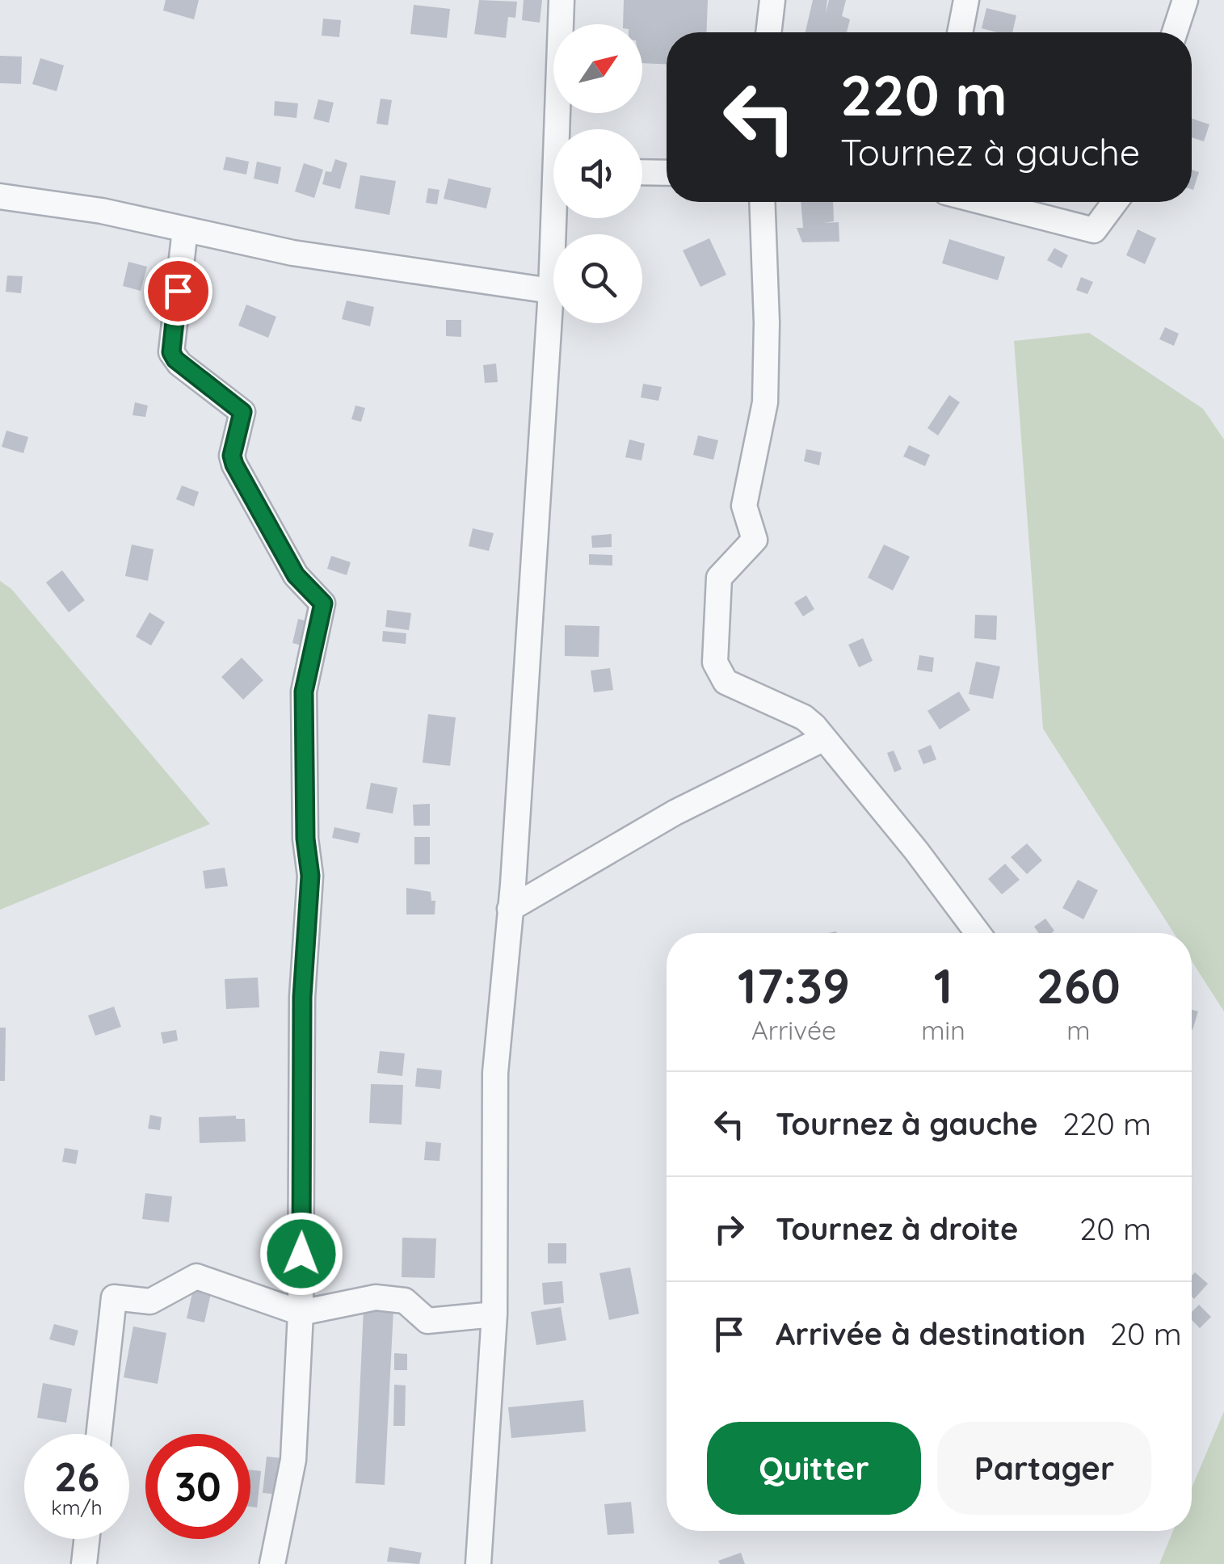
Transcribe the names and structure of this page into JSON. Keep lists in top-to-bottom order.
{
  "north": "top right",
  "page": {
    "turn": ["220 m", "Tournez à gauche"],
    "eta": [
      "17:39",
      "Arrivée",
      "1",
      "min",
      "260",
      "m"
    ],
    "list": [
      {
        "name": "Tournez à gauche",
        "value": "220 m"
      },
      {
        "name": "Tournez à droite",
        "value": "20 m"
      },
      {
        "name": "Arrivée à destination",
        "value": "20 m"
      }
    ],
    "buttons": ["Quitter", "Partager"],
    "speed": "26 km/h",
    "limit": "30"
  }
}
